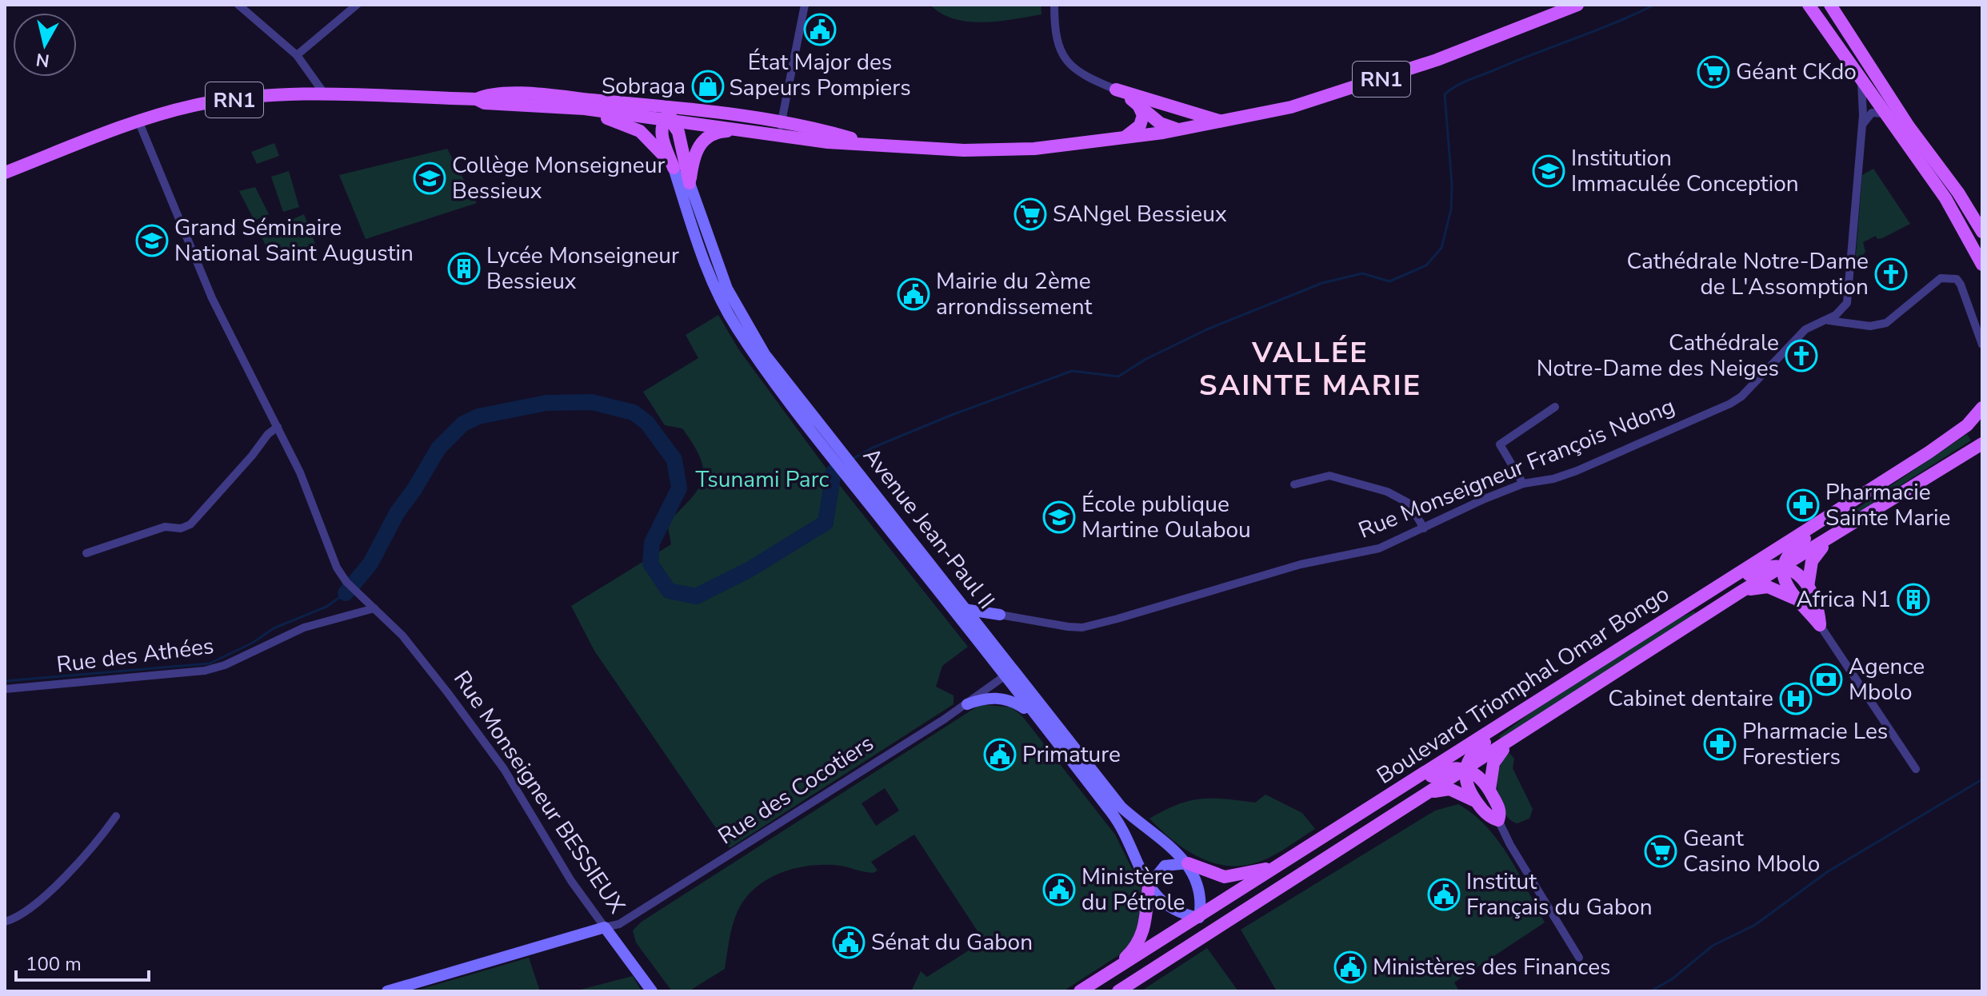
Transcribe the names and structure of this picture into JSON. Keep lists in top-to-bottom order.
{
  "streets": {
    "main road": [
      "RN1",
      "Avenue Jean-Paul II",
      "Boulevard Triomphal Omar Bongo",
      "Rue Monseigneur BESSIEUX"
    ],
    "street": ["Rue Monseigneur François Ndong", "Rue des Athées", "Rue des Cocotiers"]
  },
  "crossings": [
    ["RN1", "Rue Monseigneur BESSIEUX"],
    ["Avenue Jean-Paul II", "Boulevard Triomphal Omar Bongo"],
    ["Avenue Jean-Paul II", "Rue des Cocotiers"],
    ["Rue des Athées", "Rue Monseigneur BESSIEUX"],
    ["Rue des Cocotiers", "Rue Monseigneur BESSIEUX"]
  ],
  "districts": ["VALLÉE SAINTE MARIE"],
  "parks": ["Tsunami Parc"],
  "places": {
    "public building": [
      "État Major des Sapeurs Pompiers",
      "Mairie du 2ème arrondissement",
      "Primature",
      "Ministère du Pétrole",
      "Institut Français du Gabon",
      "Sénat du Gabon",
      "Ministères des Finances"
    ],
    "supermarket": ["Géant CKdo", "SANgel Bessieux", "Geant Casino Mbolo"],
    "shop": ["Sobraga"],
    "school or university": [
      "Institution Immaculée Conception",
      "Collège Monseigneur Bessieux",
      "Grand Séminaire National Saint Augustin",
      "École publique Martine Oulabou"
    ],
    "building": ["Lycée Monseigneur Bessieux", "Africa N1"],
    "church": ["Cathédrale Notre-Dame de L'Assomption", "Cathédrale Notre-Dame des Neiges"],
    "pharmacy": ["Pharmacie Sainte Marie", "Pharmacie Les Forestiers"],
    "bank": ["Agence Mbolo"],
    "hospital": ["Cabinet dentaire"]
  },
  "scale_bar": "100 m",
  "north": "bottom"
}
